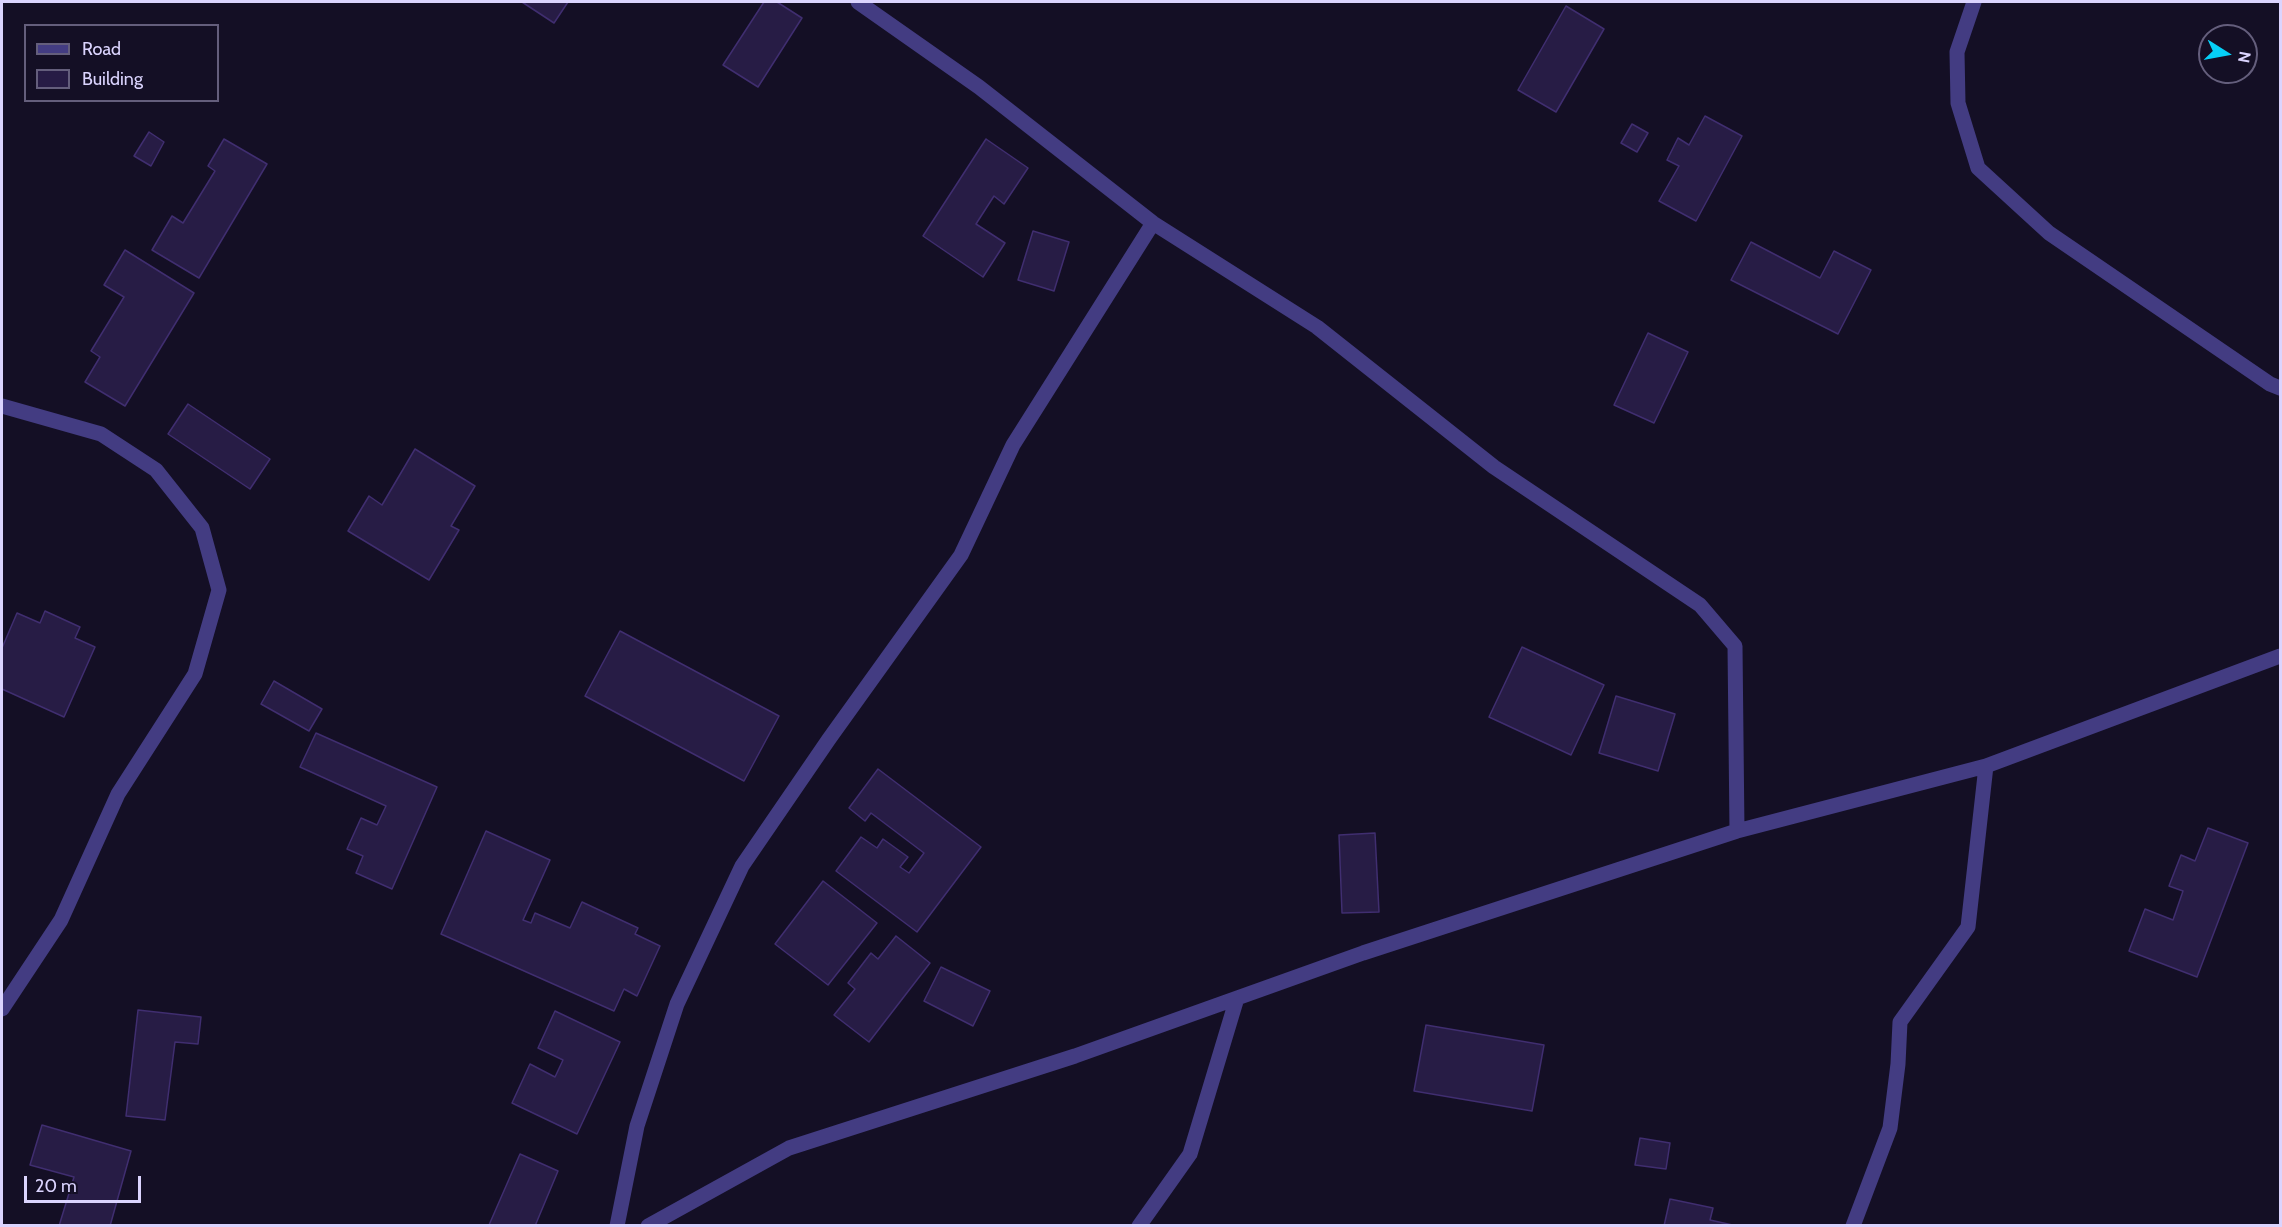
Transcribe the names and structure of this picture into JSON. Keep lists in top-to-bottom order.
{
  "legend": ["Road", "Building"],
  "scale_bar": "20 m",
  "north": "right"
}
